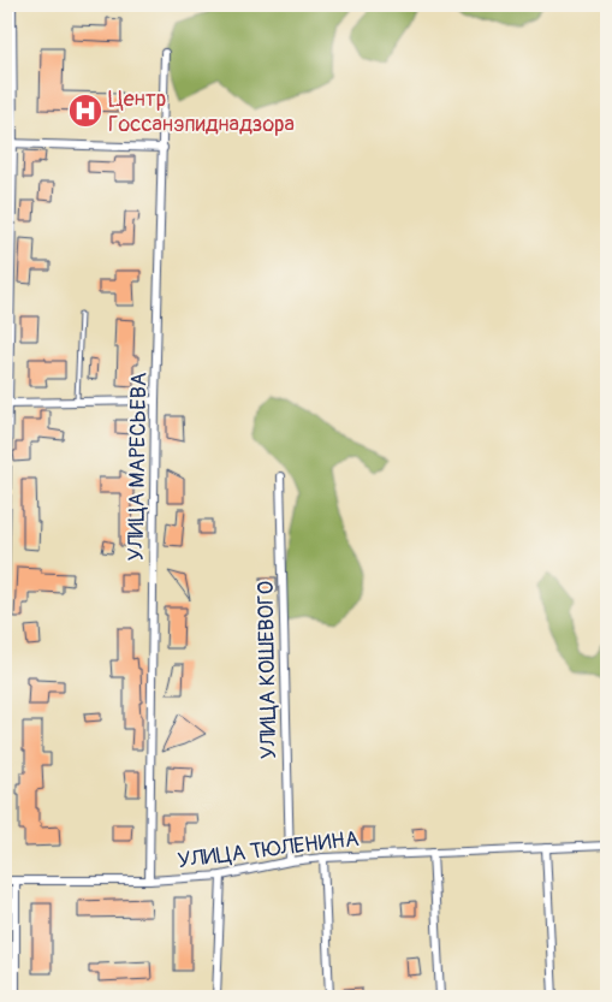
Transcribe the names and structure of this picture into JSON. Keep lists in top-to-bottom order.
{
  "streets": {
    "street": ["УЛИЦА МАРЕСЬЕВА", "УЛИЦА КОШЕВОГО", "УЛИЦА ТЮЛЕНИНА"]
  },
  "crossings": [
    ["УЛИЦА МАРЕСЬЕВА", "УЛИЦА ТЮЛЕНИНА"],
    ["УЛИЦА КОШЕВОГО", "УЛИЦА ТЮЛЕНИНА"]
  ],
  "places": {
    "hospital": ["Центр Госсанэпиднадзора"]
  }
}
